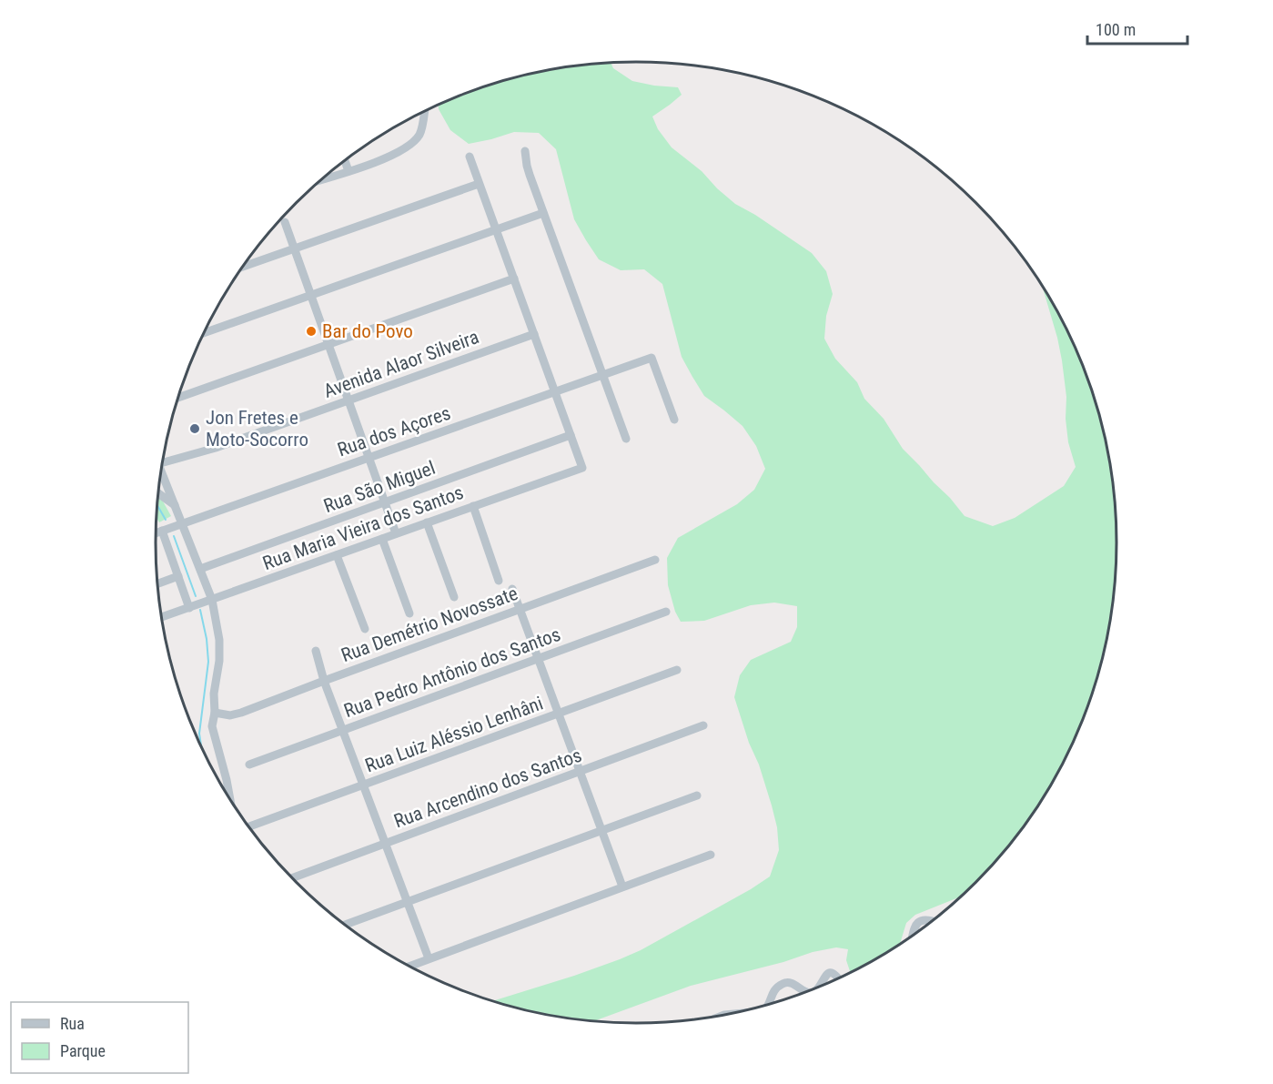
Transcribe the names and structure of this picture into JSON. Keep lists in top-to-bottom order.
{
  "streets": {
    "street": [
      "Avenida Alaor Silveira",
      "Rua dos Açores",
      "Rua São Miguel",
      "Rua Maria Vieira dos Santos",
      "Rua Demétrio Novossate",
      "Rua Pedro Antônio dos Santos",
      "Rua Luiz Aléssio Lenhâni",
      "Rua Arcendino dos Santos"
    ]
  },
  "crossings": [
    ["Rua São Miguel", "Rua Maria Vieira dos Santos"]
  ],
  "places": ["Bar do Povo", "Jon Fretes e Moto-Socorro"],
  "legend": ["Rua", "Parque"],
  "scale_bar": "100 m"
}
